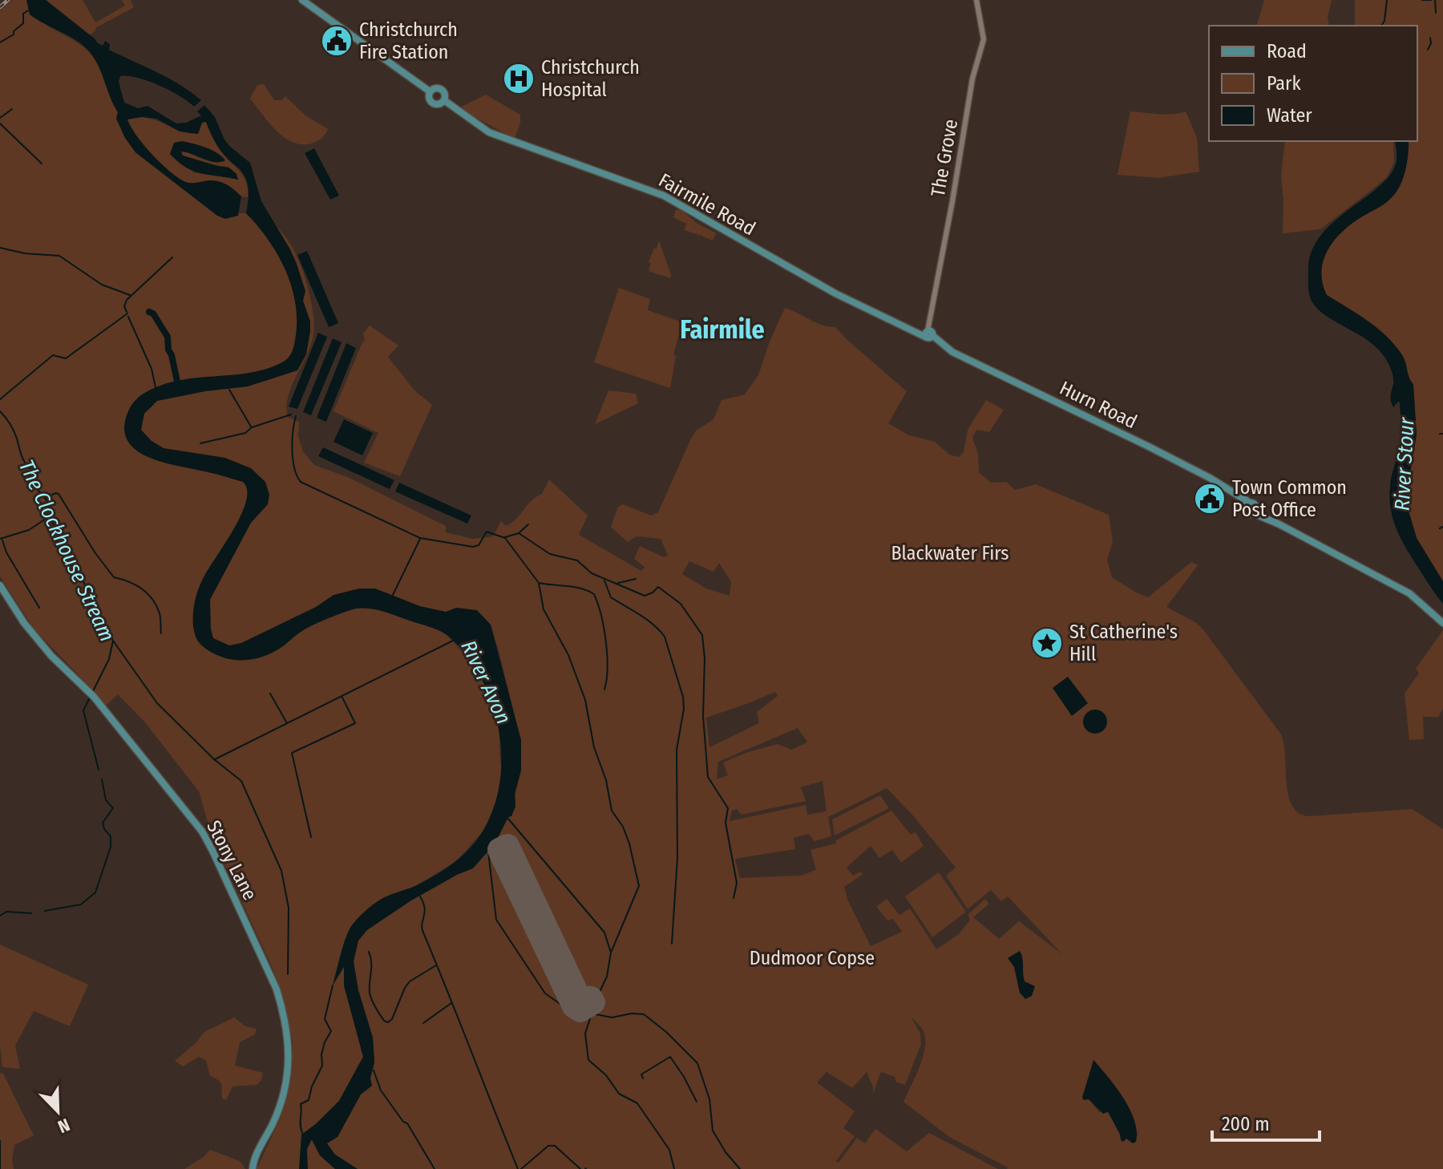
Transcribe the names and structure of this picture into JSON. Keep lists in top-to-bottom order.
{
  "streets": {
    "main road": ["Fairmile Road", "Hurn Road", "Stony Lane"],
    "street": ["The Grove"]
  },
  "crossings": [
    ["The Grove", "Fairmile Road"],
    ["The Grove", "Hurn Road"],
    ["Fairmile Road", "Hurn Road"]
  ],
  "districts": ["Fairmile"],
  "water": ["River Stour", "The Clockhouse Stream", "River Avon"],
  "parks": ["Blackwater Firs", "Dudmoor Copse"],
  "places": {
    "public building": ["Christchurch Fire Station", "Town Common Post Office"],
    "hospital": ["Christchurch Hospital"],
    "place": ["St Catherine's Hill"]
  },
  "legend": ["Road", "Park", "Water"],
  "scale_bar": "200 m",
  "north": "bottom right"
}
